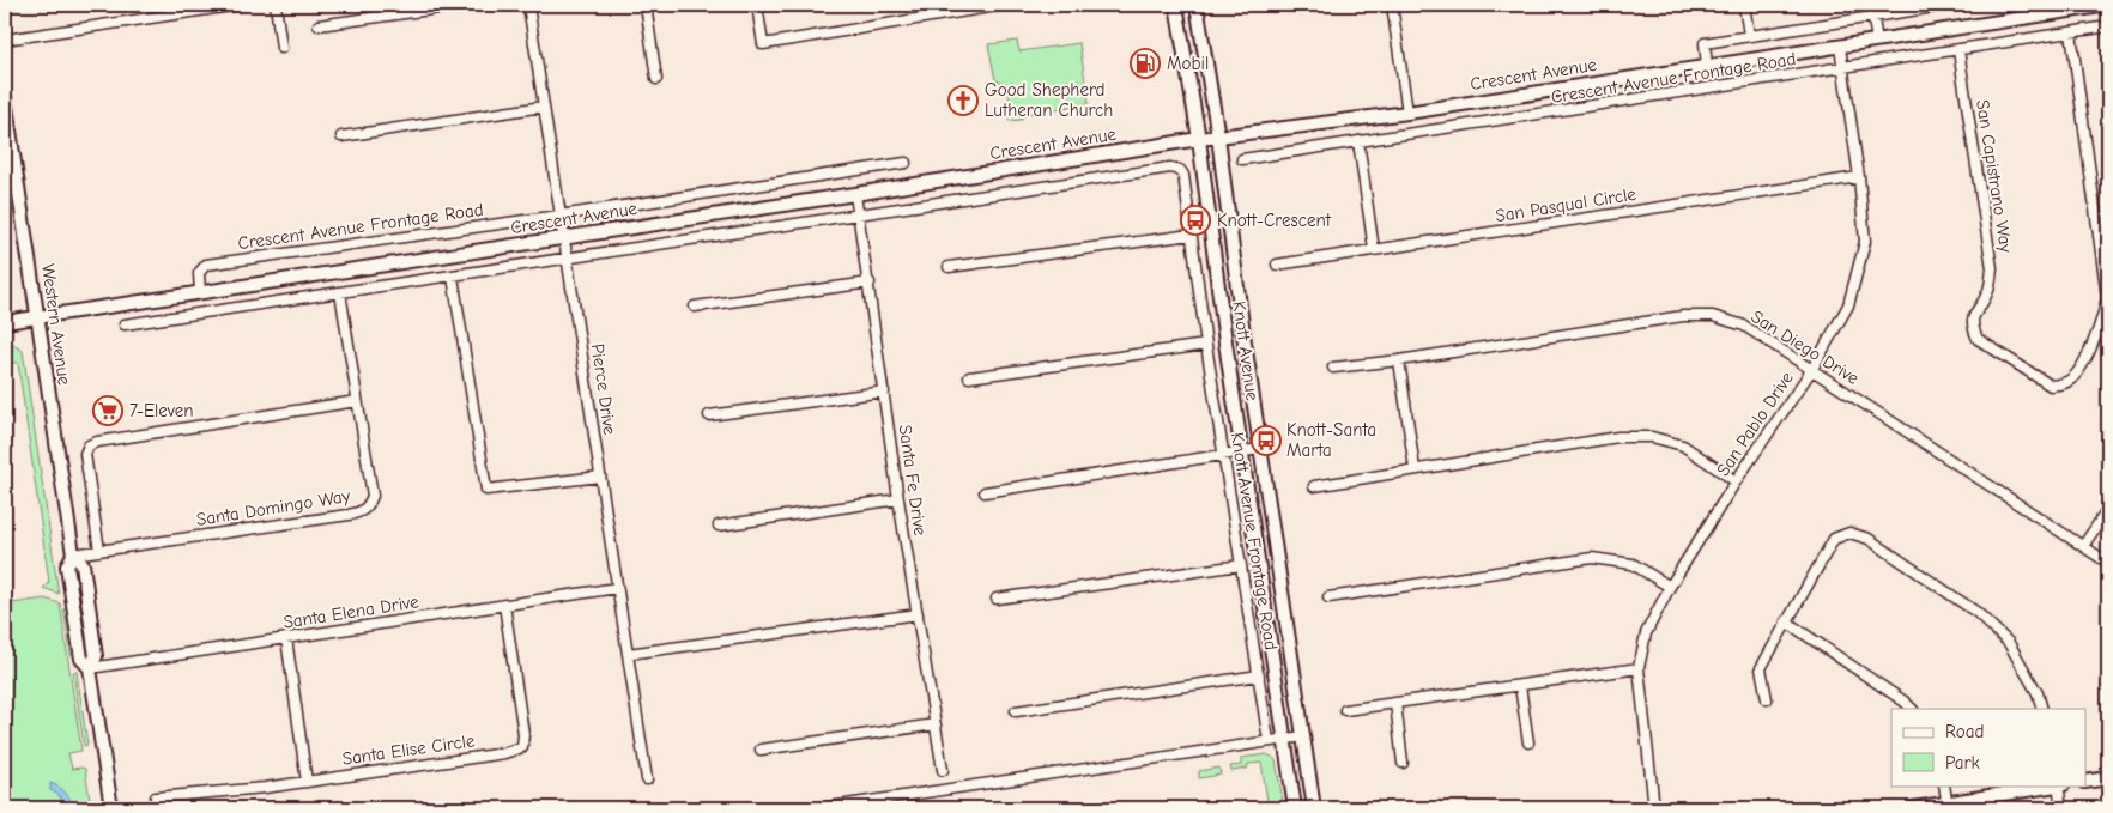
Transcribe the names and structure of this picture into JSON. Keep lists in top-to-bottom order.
{
  "streets": {
    "main road": ["Crescent Avenue", "Western Avenue", "Knott Avenue"],
    "street": [
      "Crescent Avenue Frontage Road",
      "San Capistrano Way",
      "San Pasqual Circle",
      "San Diego Drive",
      "Pierce Drive",
      "San Pablo Drive",
      "Santa Fe Drive",
      "Santa Domingo Way",
      "Knott Avenue Frontage Road",
      "Santa Elena Drive",
      "Santa Elise Circle"
    ]
  },
  "crossings": [
    ["Crescent Avenue", "Crescent Avenue Frontage Road"],
    ["Crescent Avenue", "Western Avenue"],
    ["Crescent Avenue", "Knott Avenue"],
    ["Crescent Avenue", "Pierce Drive"],
    ["Crescent Avenue", "San Pablo Drive"],
    ["Crescent Avenue", "Santa Fe Drive"],
    ["Crescent Avenue Frontage Road", "San Capistrano Way"],
    ["Crescent Avenue Frontage Road", "Pierce Drive"],
    ["Crescent Avenue Frontage Road", "San Pablo Drive"],
    ["San Pasqual Circle", "San Pablo Drive"],
    ["Western Avenue", "Santa Domingo Way"],
    ["Western Avenue", "Santa Elena Drive"],
    ["San Diego Drive", "San Pablo Drive"],
    ["Pierce Drive", "Santa Elena Drive"],
    ["Santa Fe Drive", "Knott Avenue Frontage Road"],
    ["Santa Elena Drive", "Santa Elise Circle"]
  ],
  "places": {
    "fuel station": ["Mobil"],
    "church": ["Good Shepherd Lutheran Church"],
    "bus stop": ["Knott-Crescent", "Knott-Santa Marta"],
    "supermarket": ["7-Eleven"]
  },
  "legend": ["Road", "Park"]
}
